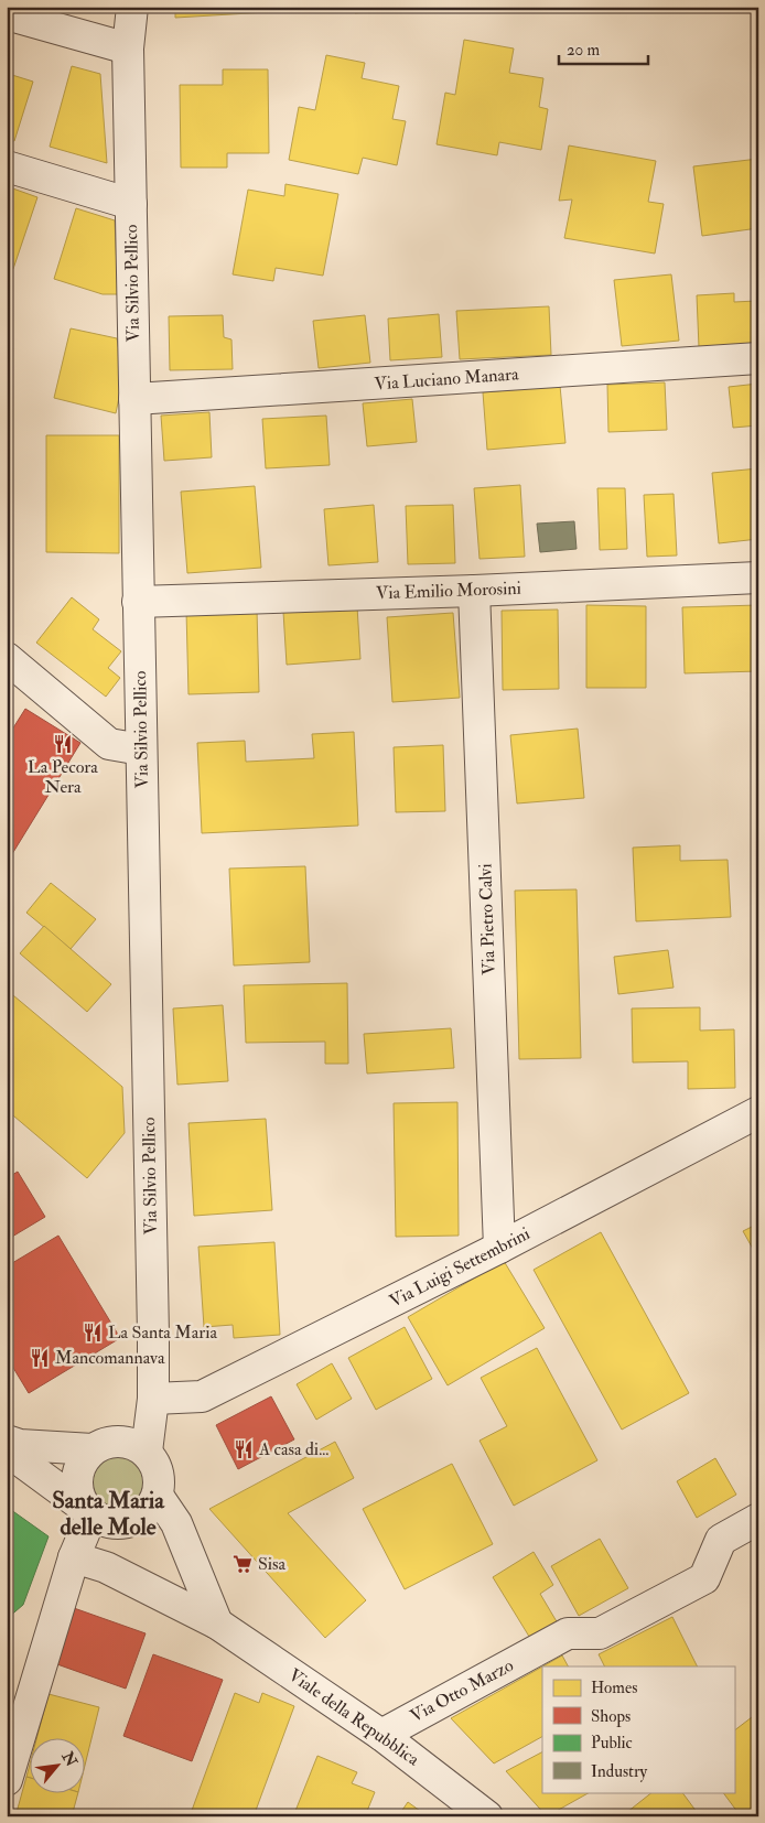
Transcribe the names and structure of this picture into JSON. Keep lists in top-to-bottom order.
{
  "streets": {
    "street": [
      "Via Silvio Pellico",
      "Via Luciano Manara",
      "Via Emilio Morosini",
      "Via Pietro Calvi",
      "Via Luigi Settembrini",
      "Via Otto Marzo",
      "Viale della Repubblica"
    ]
  },
  "crossings": [
    ["Via Silvio Pellico", "Via Luciano Manara"],
    ["Via Silvio Pellico", "Via Emilio Morosini"],
    ["Via Silvio Pellico", "Via Luigi Settembrini"],
    ["Via Emilio Morosini", "Via Pietro Calvi"],
    ["Via Pietro Calvi", "Via Luigi Settembrini"],
    ["Via Otto Marzo", "Viale della Repubblica"]
  ],
  "districts": ["Santa Maria delle Mole"],
  "places": {
    "restaurant": [
      "La Pecora Nera",
      "La Santa Maria",
      "Mancomannava",
      "A casa di..."
    ],
    "supermarket": ["Sisa"]
  },
  "legend": [
    "Homes",
    "Shops",
    "Public",
    "Industry"
  ],
  "scale_bar": "20 m",
  "north": "top right"
}
